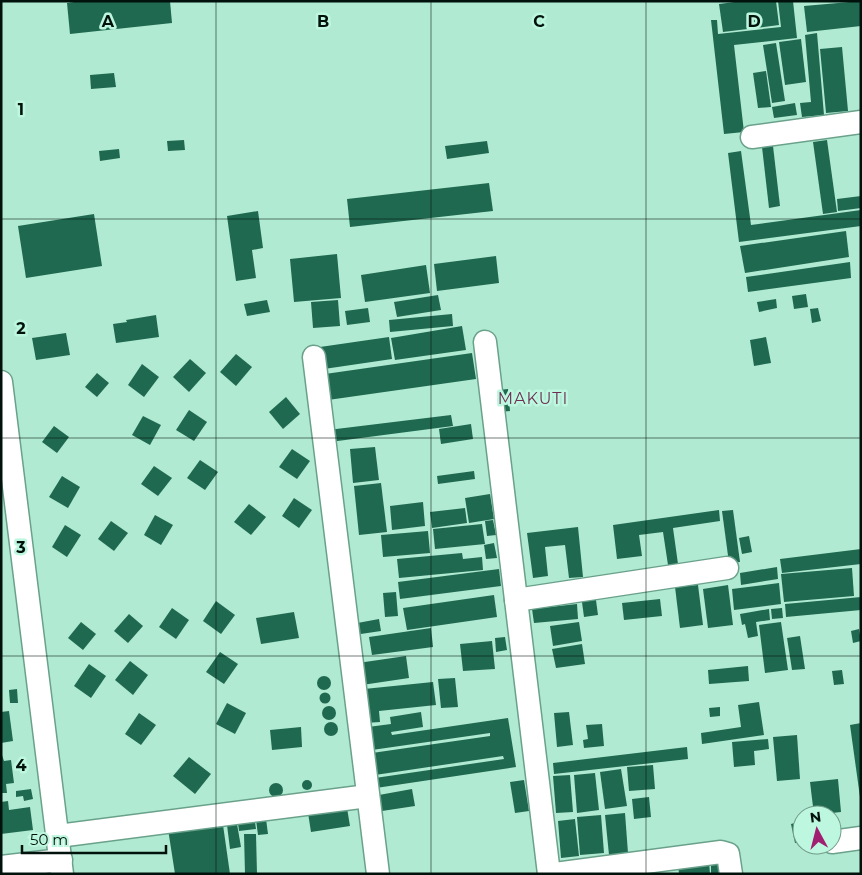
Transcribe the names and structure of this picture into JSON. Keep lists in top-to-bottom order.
{
  "districts": ["MAKUTI"],
  "scale_bar": "50 m",
  "north": "top",
  "grid": {
    "columns": [
      "A",
      "B",
      "C",
      "D"
    ],
    "rows": [
      "1",
      "2",
      "3",
      "4"
    ]
  }
}
